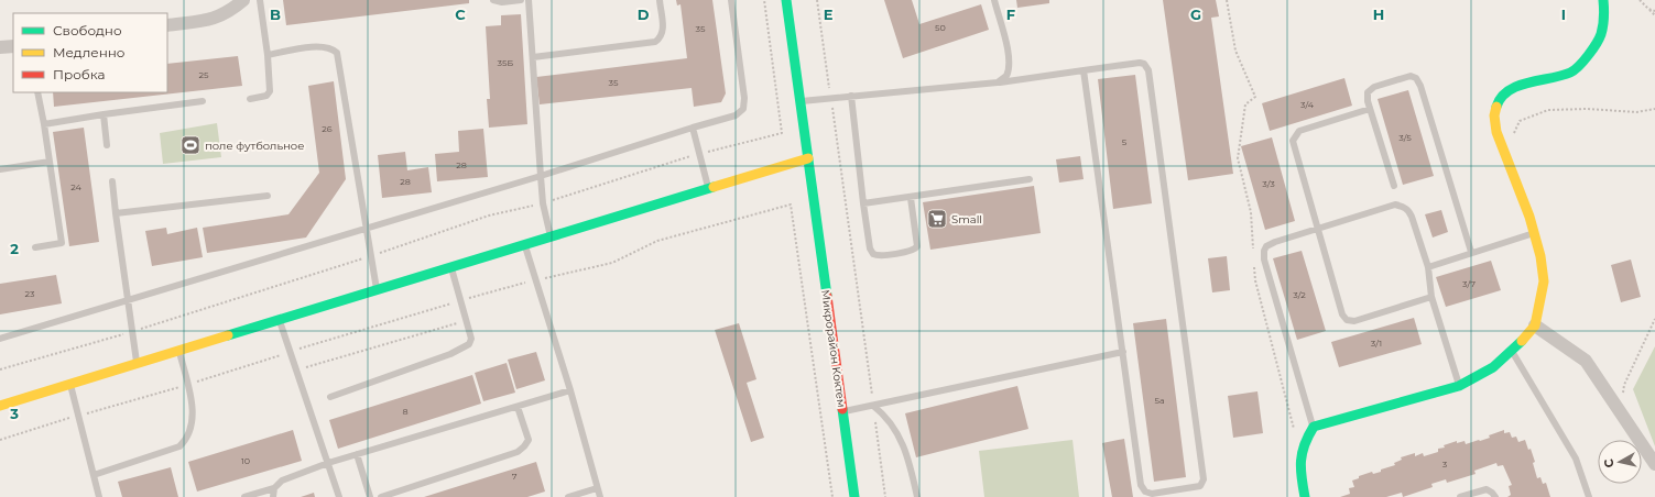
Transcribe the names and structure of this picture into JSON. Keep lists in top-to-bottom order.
{
  "streets": {
    "street": ["Микрорайон Коктем"]
  },
  "places": {
    "sports": ["поле футбольное"],
    "supermarket": ["Small"]
  },
  "house_numbers": [
    "50",
    "35",
    "35Б",
    "25",
    "35",
    "3/4",
    "26",
    "3/5",
    "5",
    "28",
    "28",
    "3/3",
    "24",
    "3/7",
    "23",
    "3/2",
    "3/1",
    "5а",
    "8",
    "10",
    "3",
    "7"
  ],
  "legend": ["Свободно", "Медленно", "Пробка"],
  "north": "left",
  "grid": {
    "columns": [
      "B",
      "C",
      "D",
      "E",
      "F",
      "G",
      "H",
      "I"
    ],
    "rows": ["2", "3"]
  }
}
